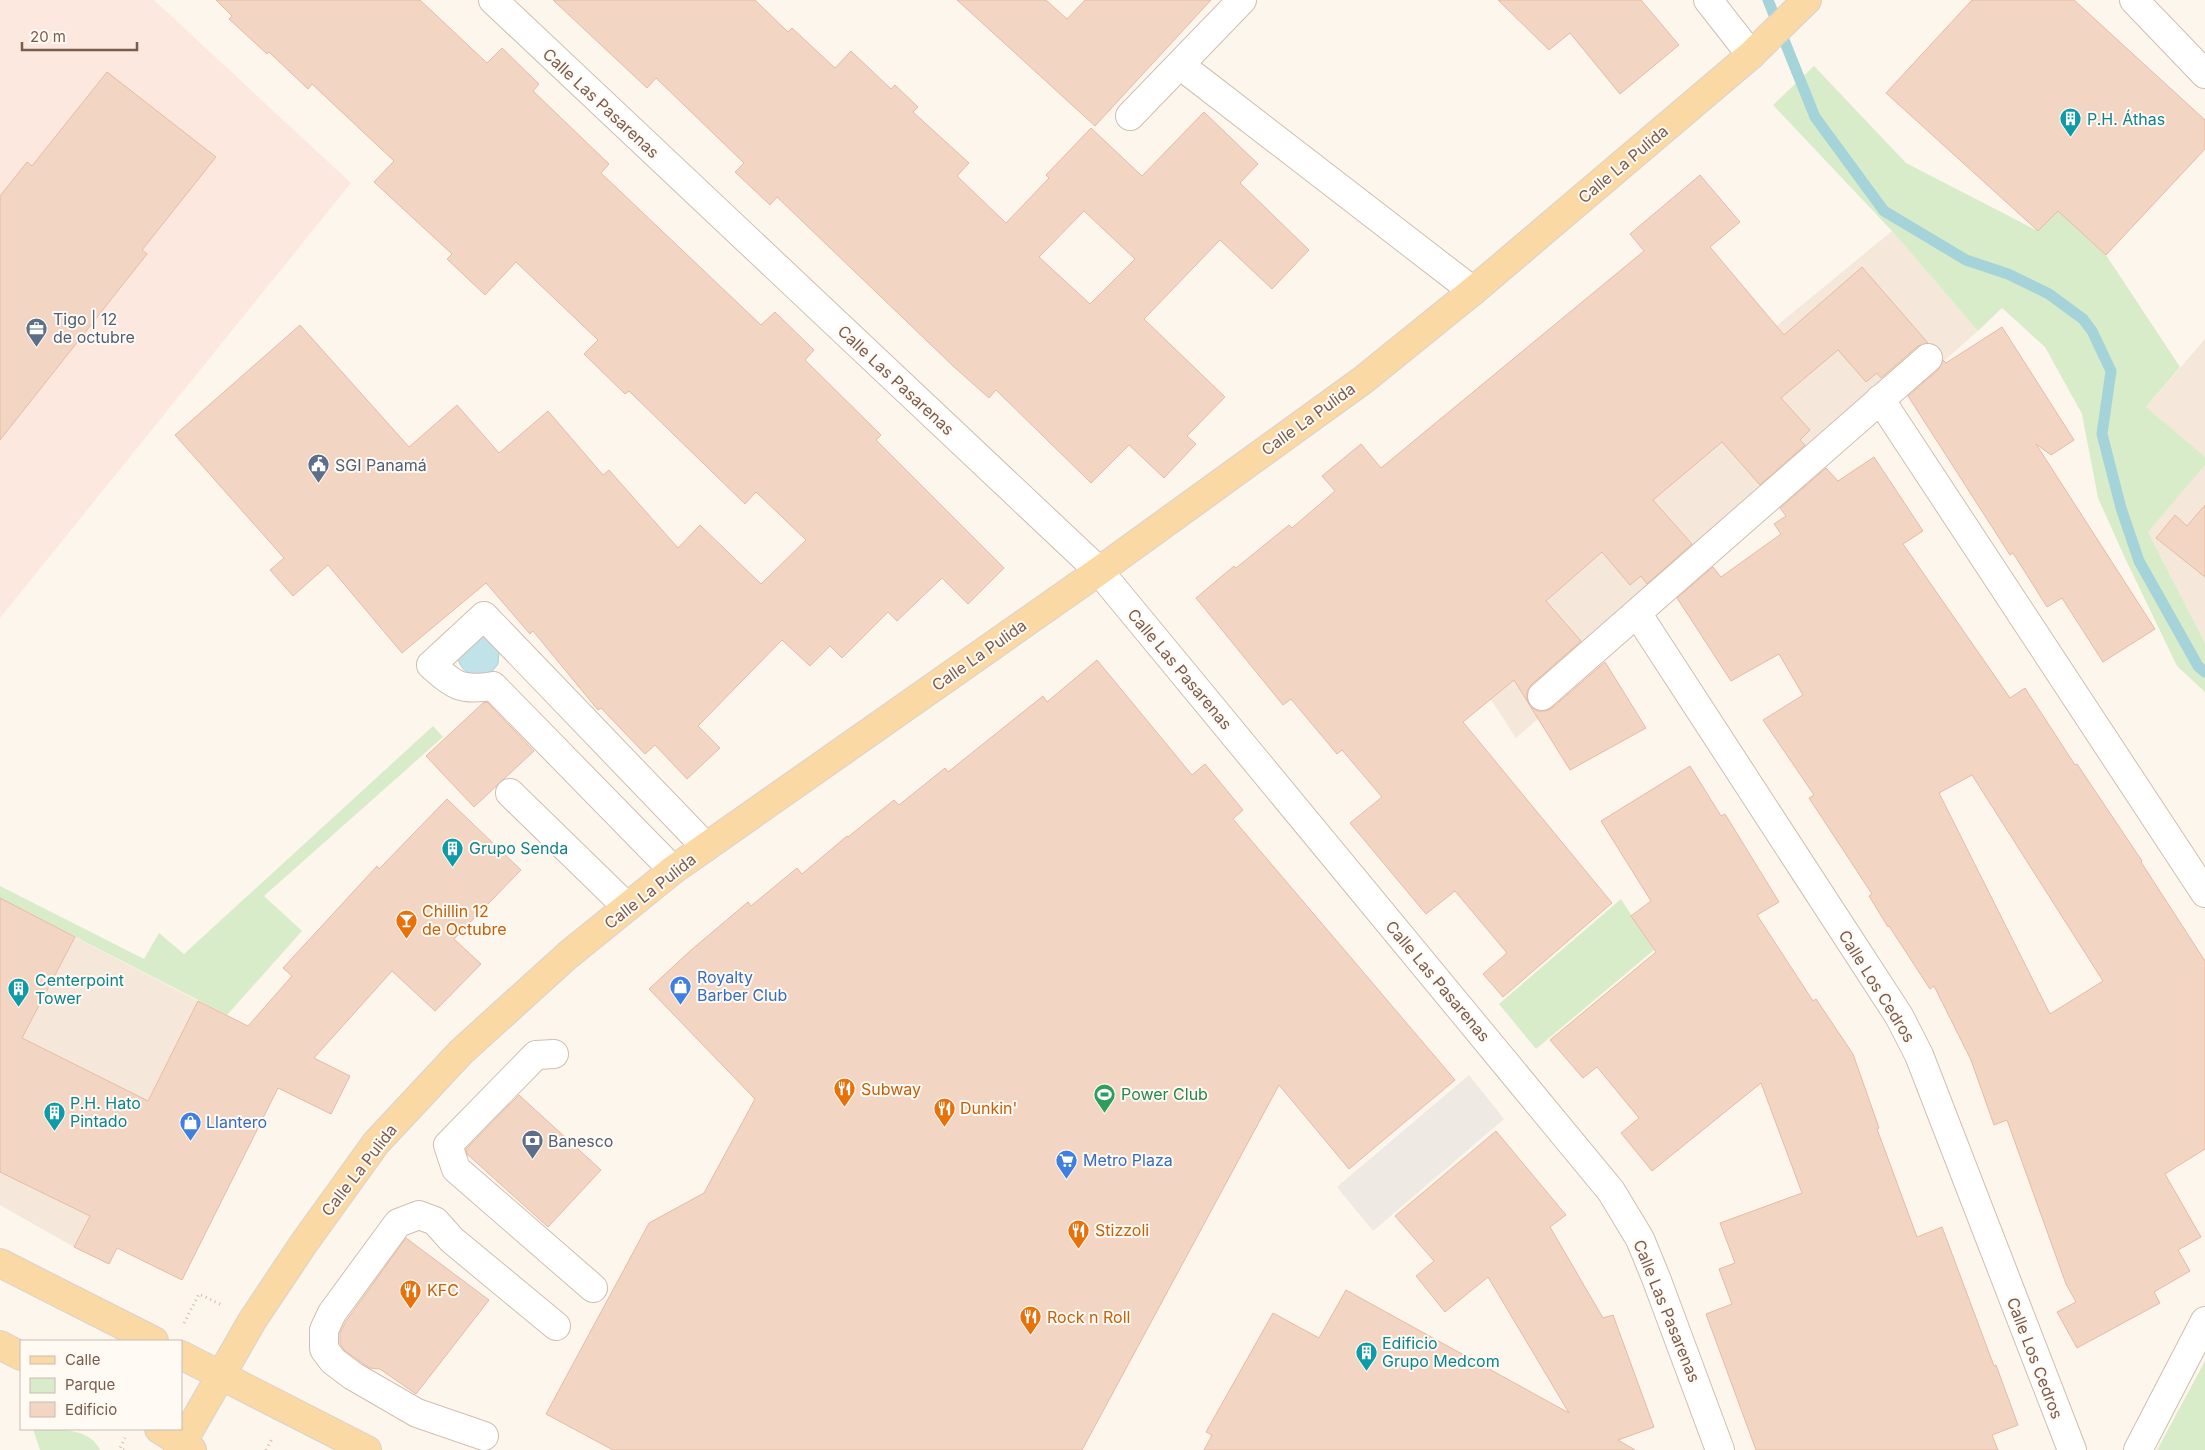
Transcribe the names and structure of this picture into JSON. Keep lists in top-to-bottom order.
{
  "streets": {
    "main road": ["Calle La Pulida"],
    "street": ["Calle Las Pasarenas", "Calle Los Cedros"]
  },
  "crossings": [
    ["Calle Las Pasarenas", "Calle La Pulida"]
  ],
  "places": {
    "building": [
      "P.H. Áthas",
      "Grupo Senda",
      "Centerpoint Tower",
      "P.H. Hato Pintado",
      "Edificio Grupo Medcom"
    ],
    "office": ["Tigo | 12 de octubre"],
    "public building": ["SGI Panamá"],
    "bar": ["Chillin 12 de Octubre"],
    "shop": ["Royalty Barber Club", "Llantero"],
    "restaurant": [
      "Subway",
      "Dunkin'",
      "Stizzoli",
      "KFC",
      "Rock n Roll"
    ],
    "sports": ["Power Club"],
    "bank": ["Banesco"],
    "supermarket": ["Metro Plaza"]
  },
  "legend": ["Calle", "Parque", "Edificio"],
  "scale_bar": "20 m"
}
